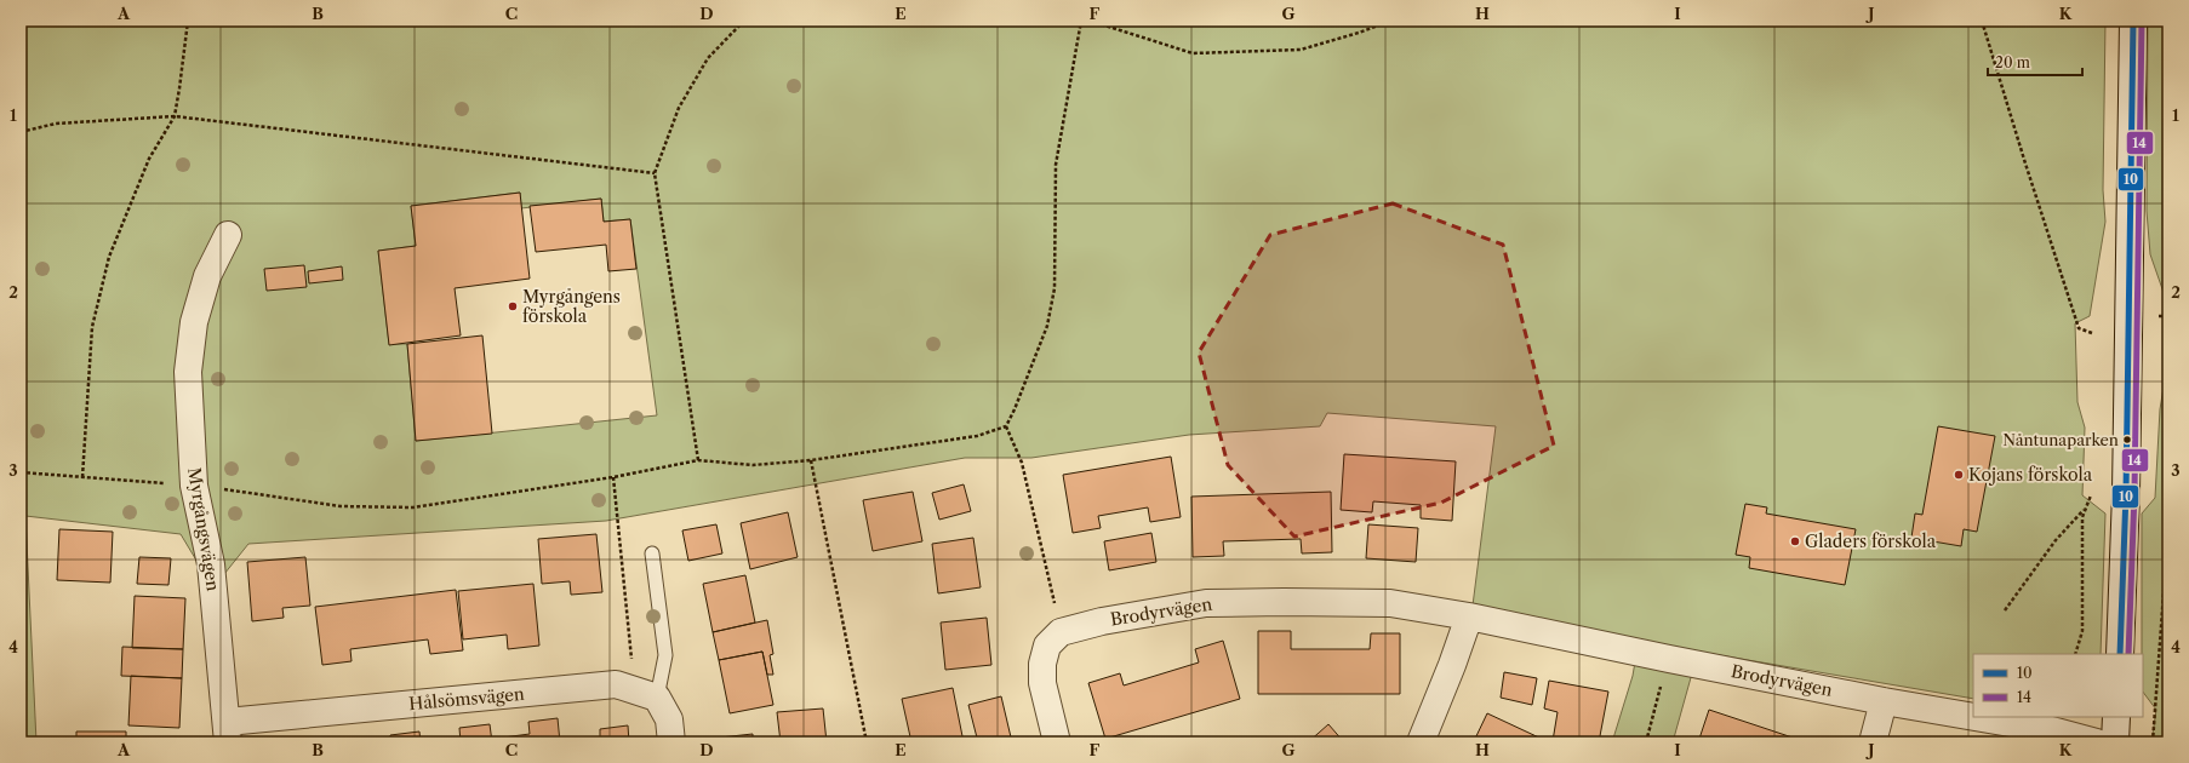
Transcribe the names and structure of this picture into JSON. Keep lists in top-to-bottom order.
{
  "streets": {
    "street": ["Myrgångsvägen", "Brodyrvägen", "Hålsömsvägen"]
  },
  "crossings": [
    ["Myrgångsvägen", "Hålsömsvägen"]
  ],
  "places": [
    "Myrgångens förskola",
    "Nåntunaparken",
    "Kojans förskola",
    "Gladers förskola"
  ],
  "lines": ["transit line 10", "transit line 14"],
  "legend": ["10", "14"],
  "scale_bar": "20 m",
  "grid": {
    "columns": [
      "A",
      "B",
      "C",
      "D",
      "E",
      "F",
      "G",
      "H",
      "I",
      "J",
      "K"
    ],
    "rows": [
      "1",
      "2",
      "3",
      "4"
    ]
  }
}
